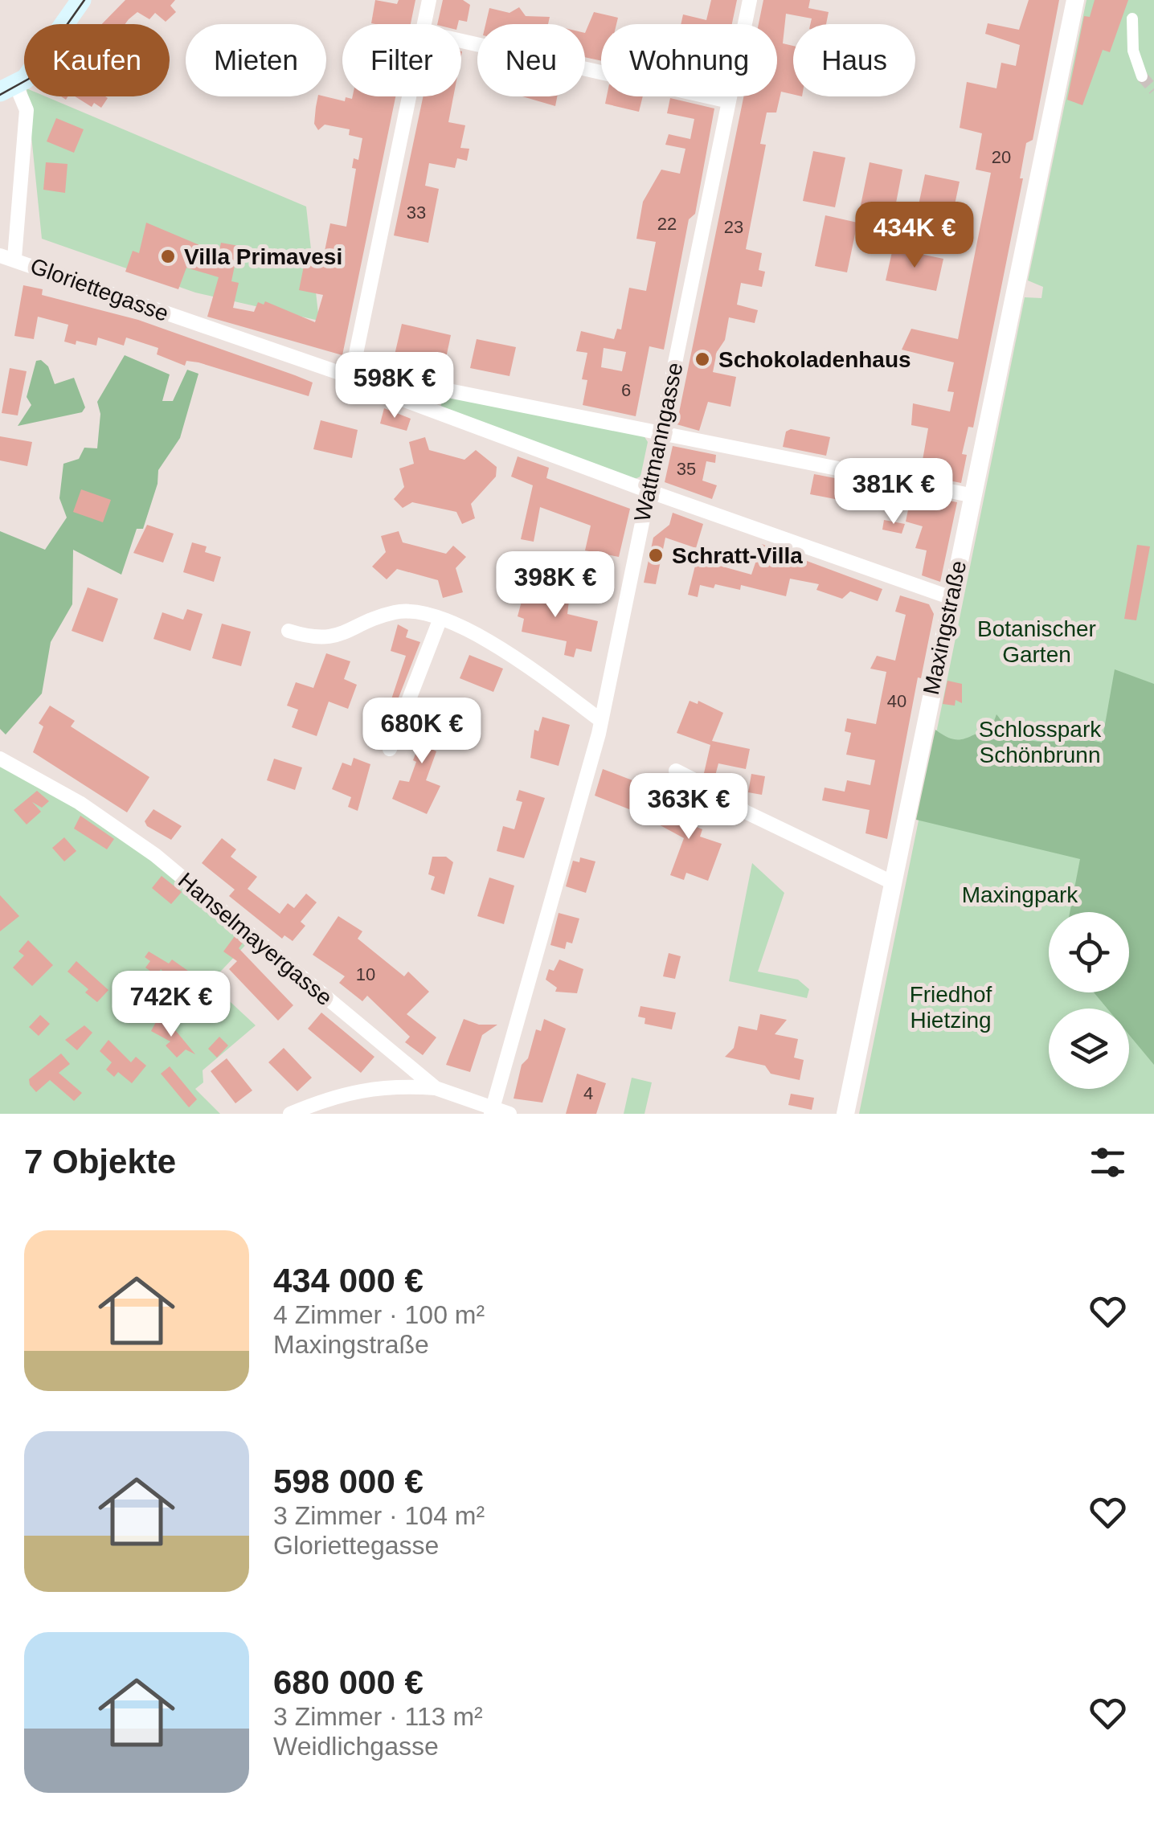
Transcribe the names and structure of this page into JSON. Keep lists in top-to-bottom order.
{
  "streets": {
    "street": [
      "Gloriettegasse",
      "Wattmanngasse",
      "Maxingstraße",
      "Hanselmayergasse"
    ]
  },
  "crossings": [
    ["Gloriettegasse", "Wattmanngasse"],
    ["Gloriettegasse", "Maxingstraße"],
    ["Wattmanngasse", "Hanselmayergasse"]
  ],
  "parks": [
    "Botanischer Garten",
    "Schlosspark Schönbrunn",
    "Maxingpark",
    "Friedhof Hietzing"
  ],
  "places": ["Villa Primavesi", "Schokoladenhaus", "Schratt-Villa"],
  "house_numbers": [
    "20",
    "33",
    "22",
    "23",
    "6",
    "35",
    "40",
    "10",
    "4"
  ],
  "page": {
    "chip": [
      "Kaufen",
      "Mieten",
      "Filter",
      "Neu",
      "Wohnung",
      "Haus"
    ],
    "price": [
      "434K €",
      "598K €",
      "381K €",
      "398K €",
      "680K €",
      "363K €",
      "742K €"
    ],
    "heading": "7 Objekte",
    "list": [
      {
        "name": "434 000 €",
        "note": "4 Zimmer · 100 m² · Maxingstraße"
      },
      {
        "name": "598 000 €",
        "note": "3 Zimmer · 104 m² · Gloriettegasse"
      },
      {
        "name": "680 000 €",
        "note": "3 Zimmer · 113 m² · Weidlichgasse"
      }
    ]
  }
}
